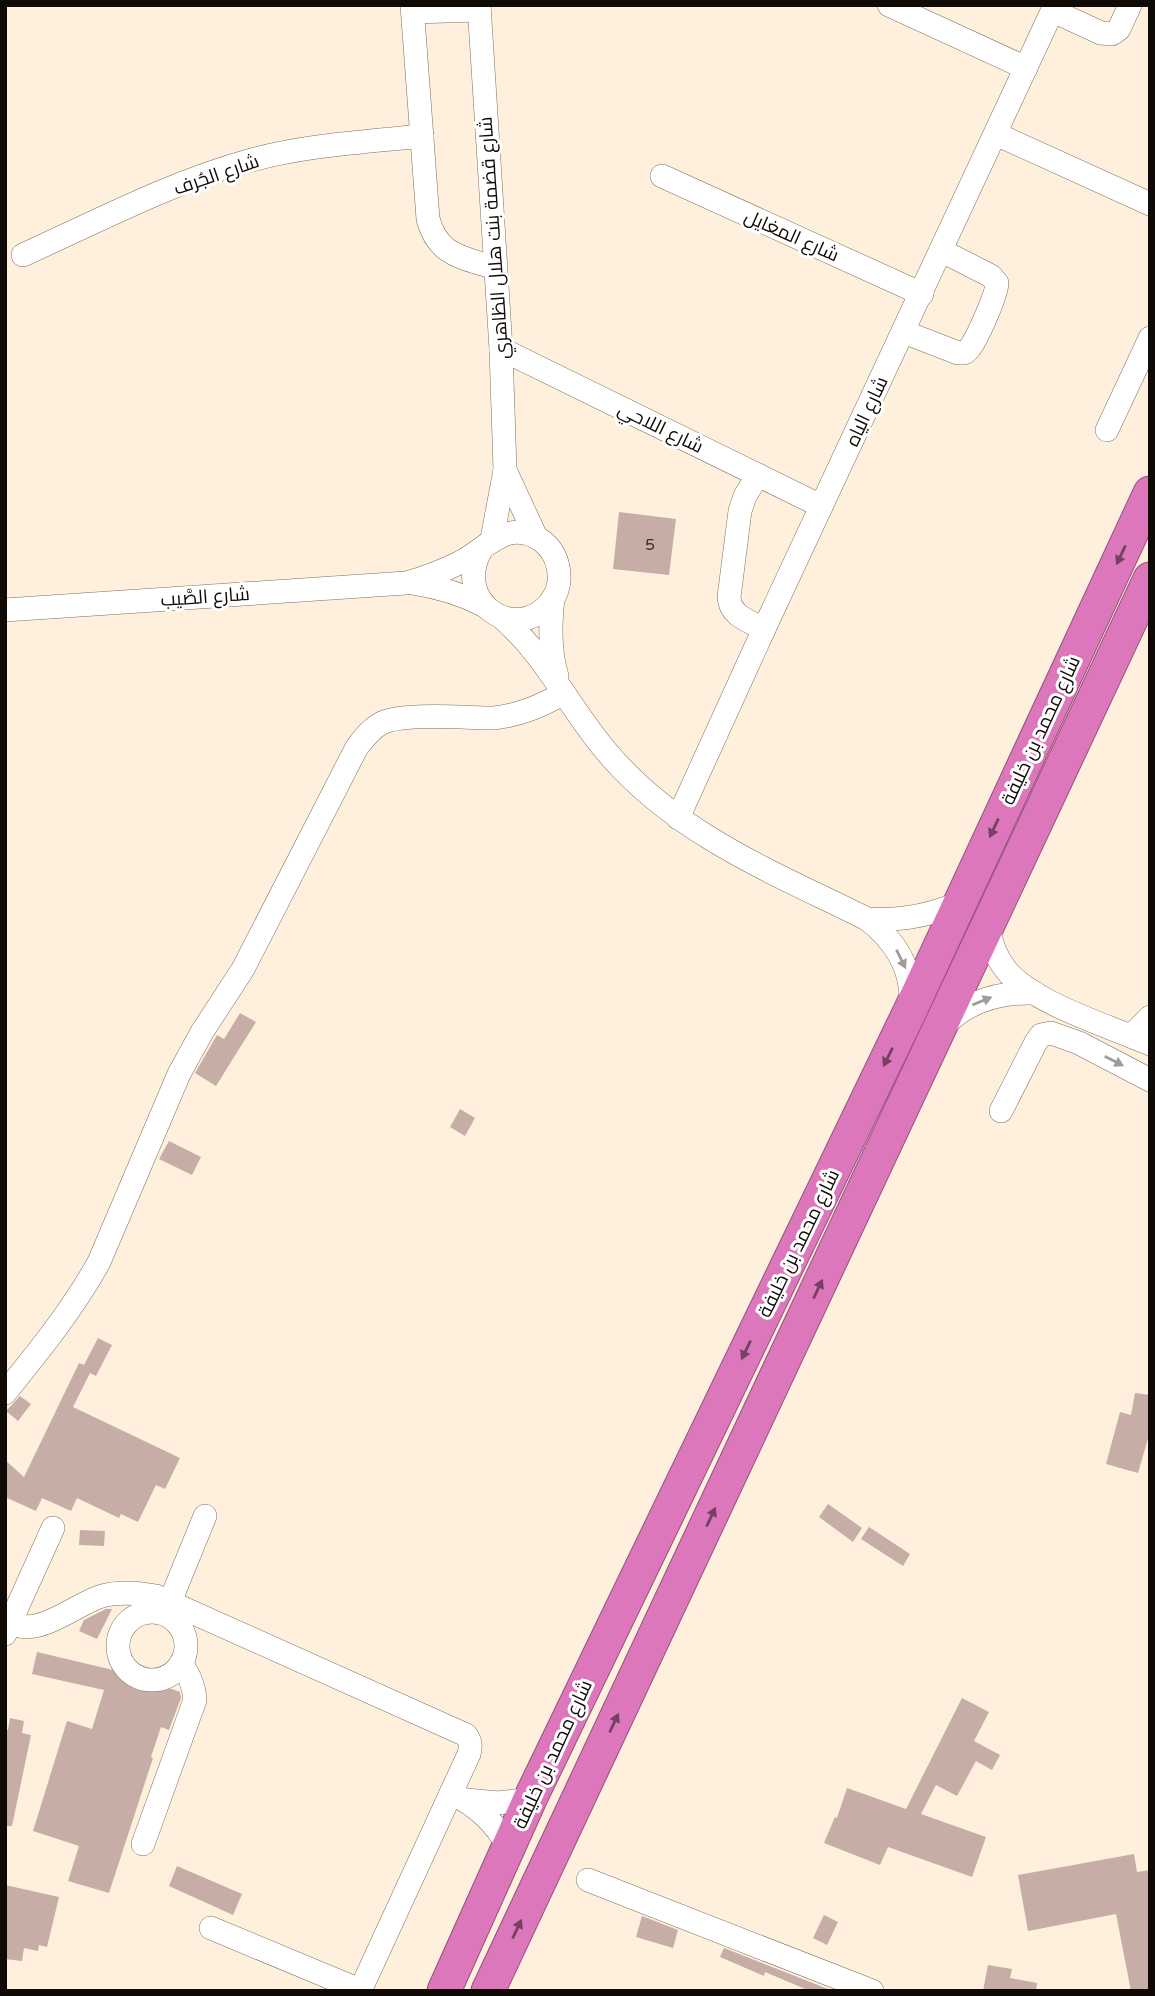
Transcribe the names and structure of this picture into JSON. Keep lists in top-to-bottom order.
{
  "streets": {
    "highway": ["شارع محمد بن خليفة"],
    "street": [
      "شارع الجُرف",
      "شارع المغايل",
      "شارع قضمة بنت هلال الظاهري",
      "شارع الياه",
      "شارع اللاحي",
      "شارع الصَّيب"
    ]
  },
  "crossings": [
    ["شارع المغايل", "شارع الياه"],
    ["شارع قضمة بنت هلال الظاهري", "شارع اللاحي"],
    ["شارع قضمة بنت هلال الظاهري", "شارع الصَّيب"],
    ["شارع الياه", "شارع اللاحي"]
  ],
  "house_numbers": ["5"]
}
